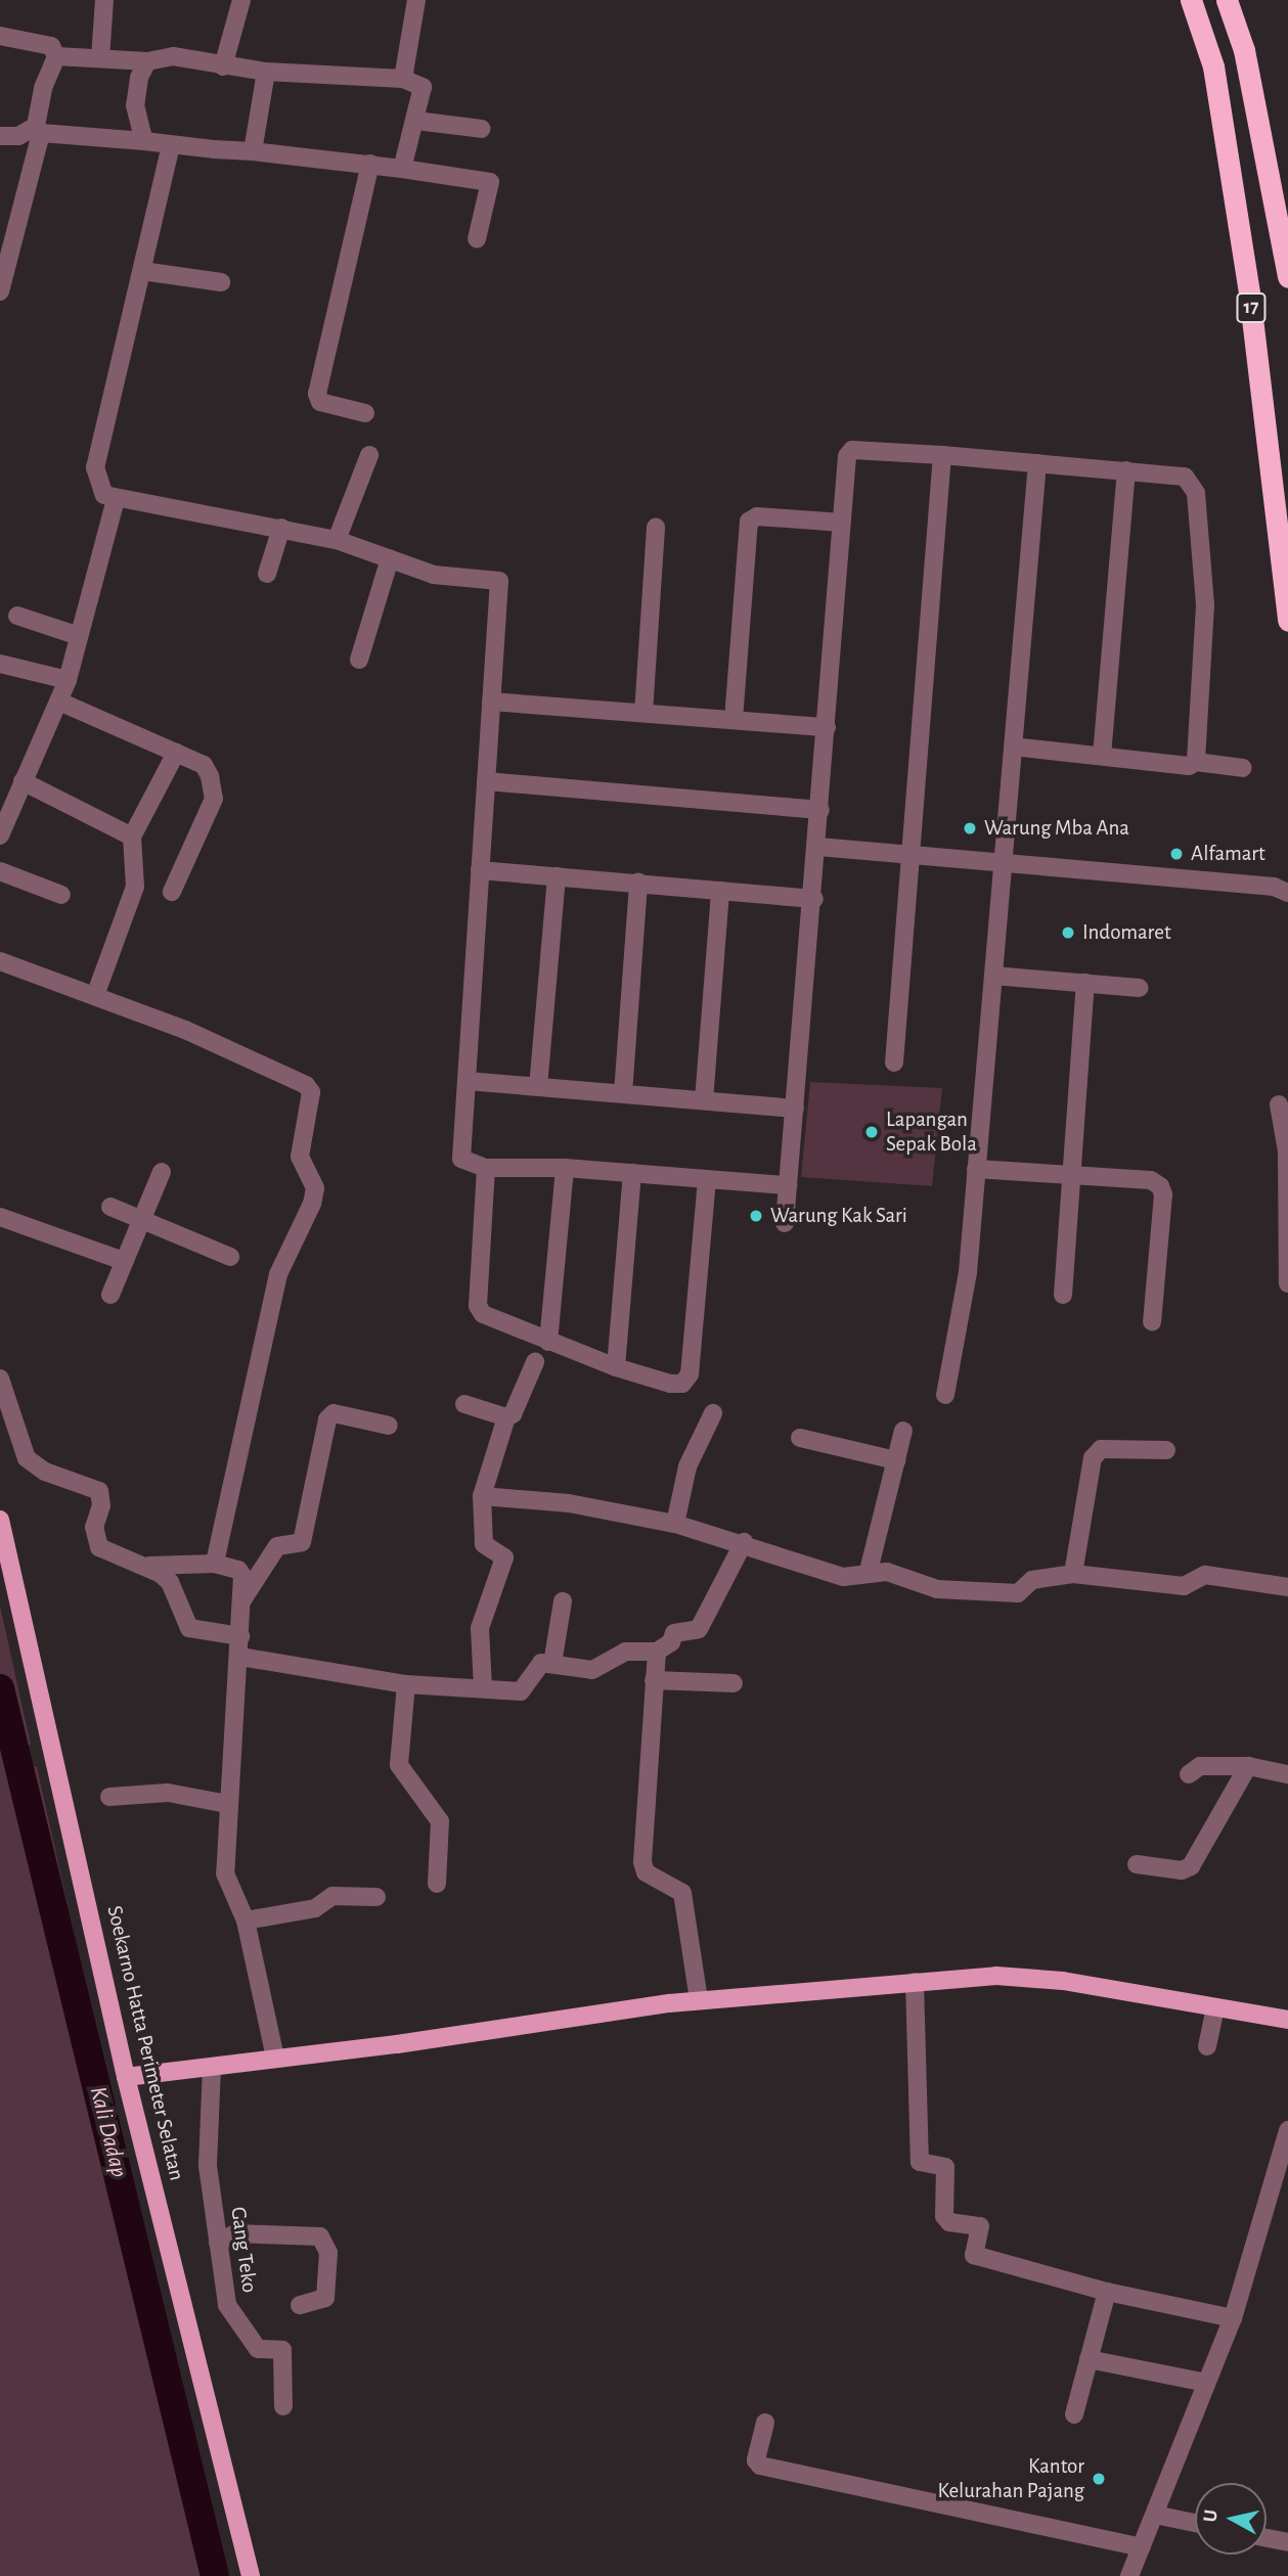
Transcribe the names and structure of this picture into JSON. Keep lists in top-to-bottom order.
{
  "streets": {
    "highway": ["17"],
    "main road": ["Soekarno Hatta Perimeter Selatan"],
    "street": ["Gang Teko"]
  },
  "water": ["Kali Dadap"],
  "places": [
    "Warung Mba Ana",
    "Alfamart",
    "Indomaret",
    "Lapangan Sepak Bola",
    "Warung Kak Sari",
    "Kantor Kelurahan Pajang"
  ],
  "north": "left"
}
